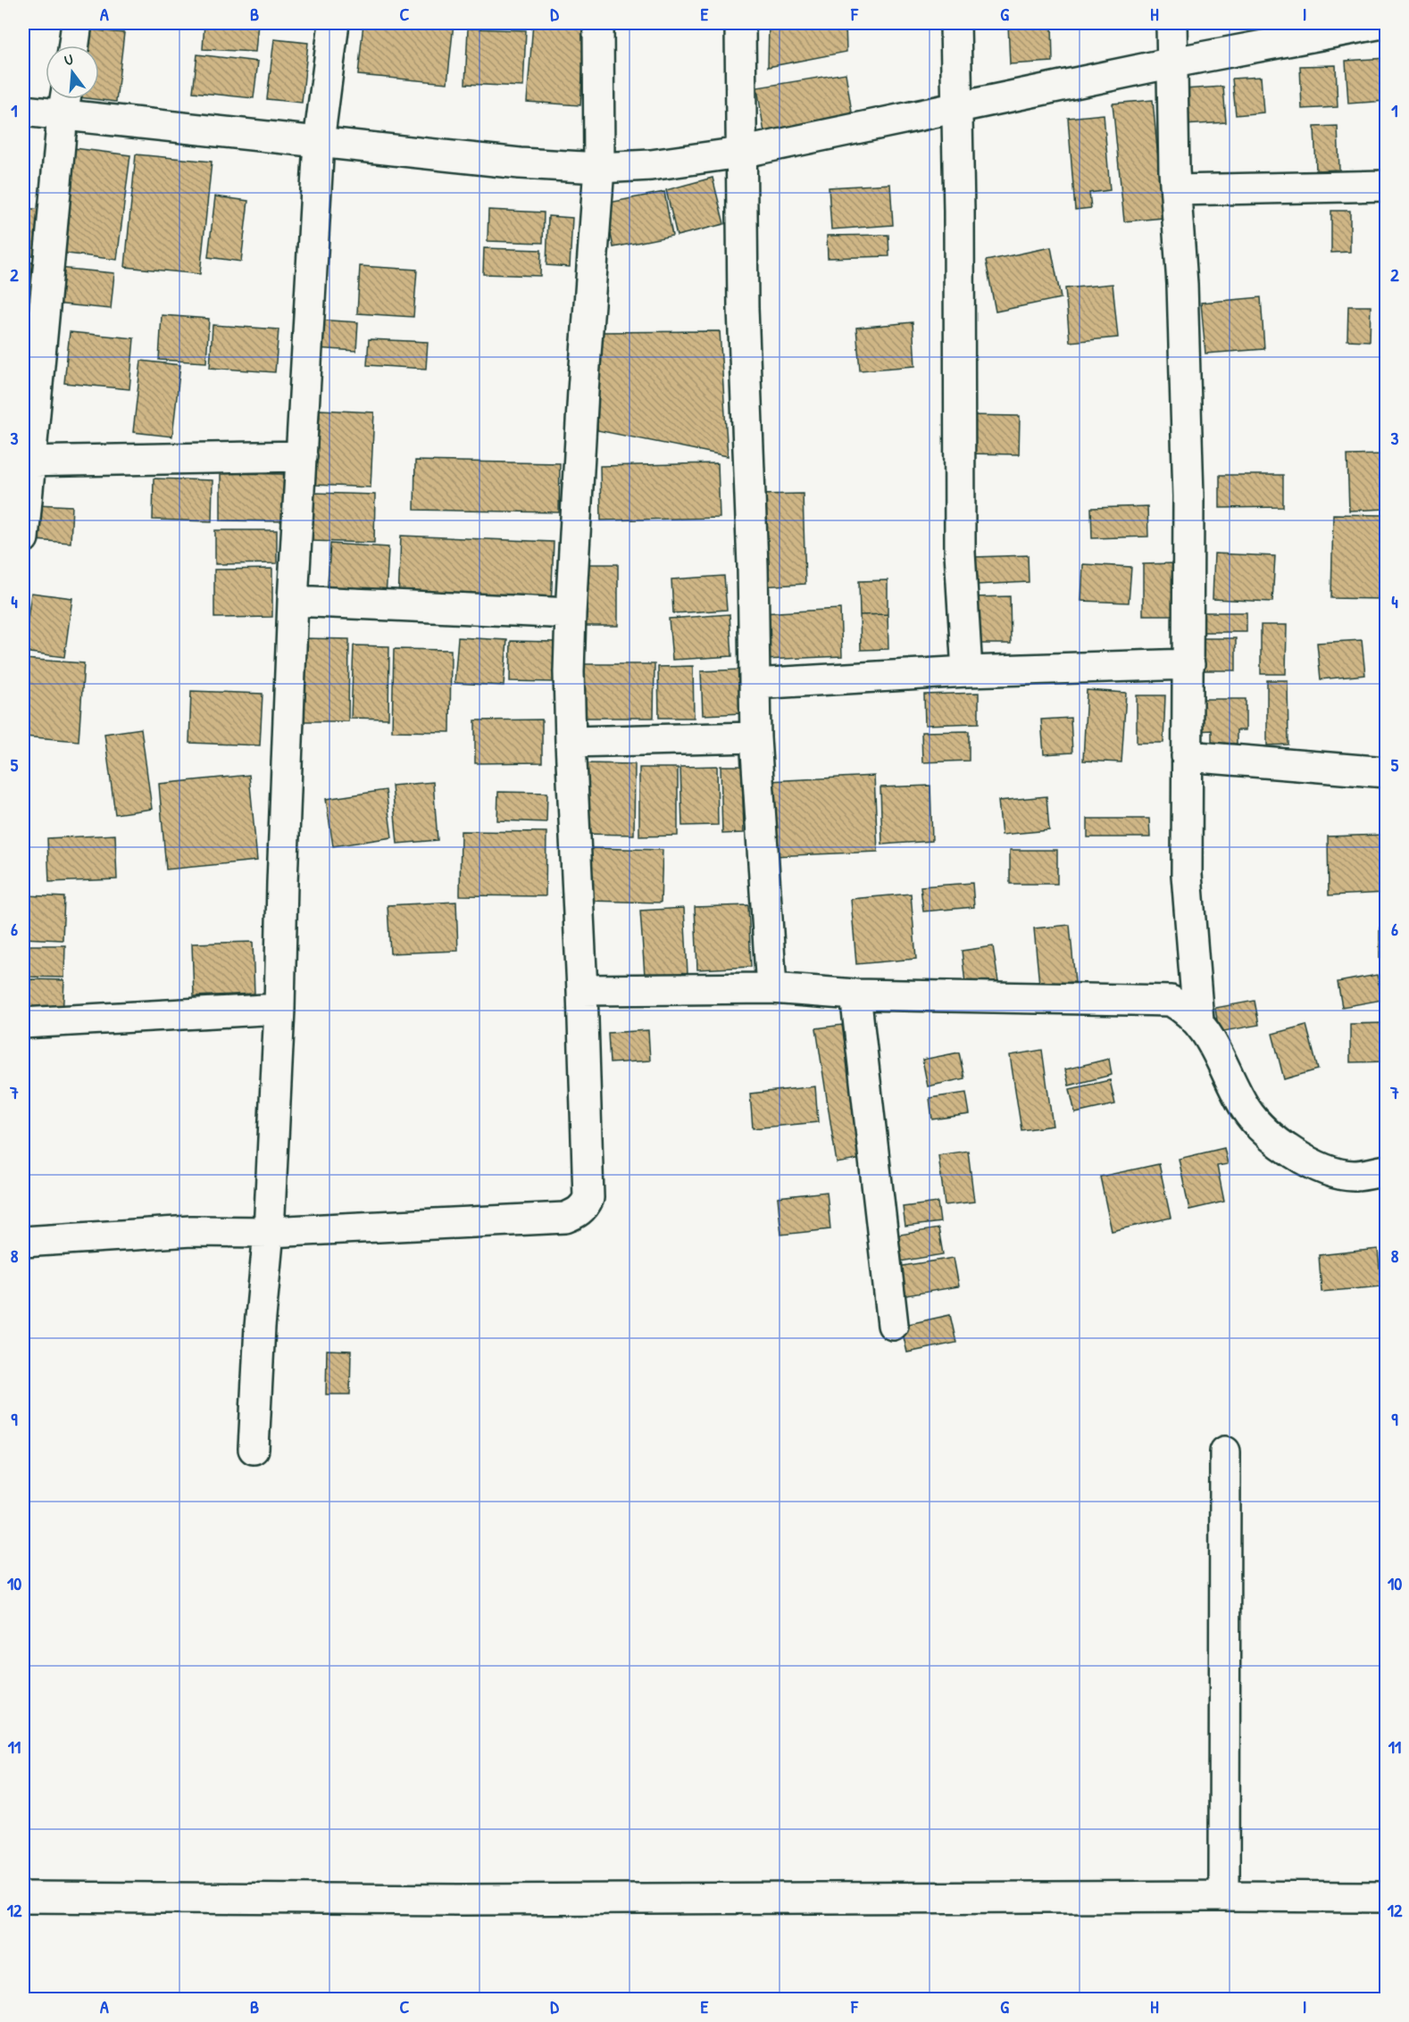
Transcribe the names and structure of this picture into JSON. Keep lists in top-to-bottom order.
{
  "north": "top",
  "grid": {
    "columns": [
      "A",
      "B",
      "C",
      "D",
      "E",
      "F",
      "G",
      "H",
      "I"
    ],
    "rows": [
      "1",
      "2",
      "3",
      "4",
      "5",
      "6",
      "7",
      "8",
      "9",
      "10",
      "11",
      "12"
    ]
  }
}
